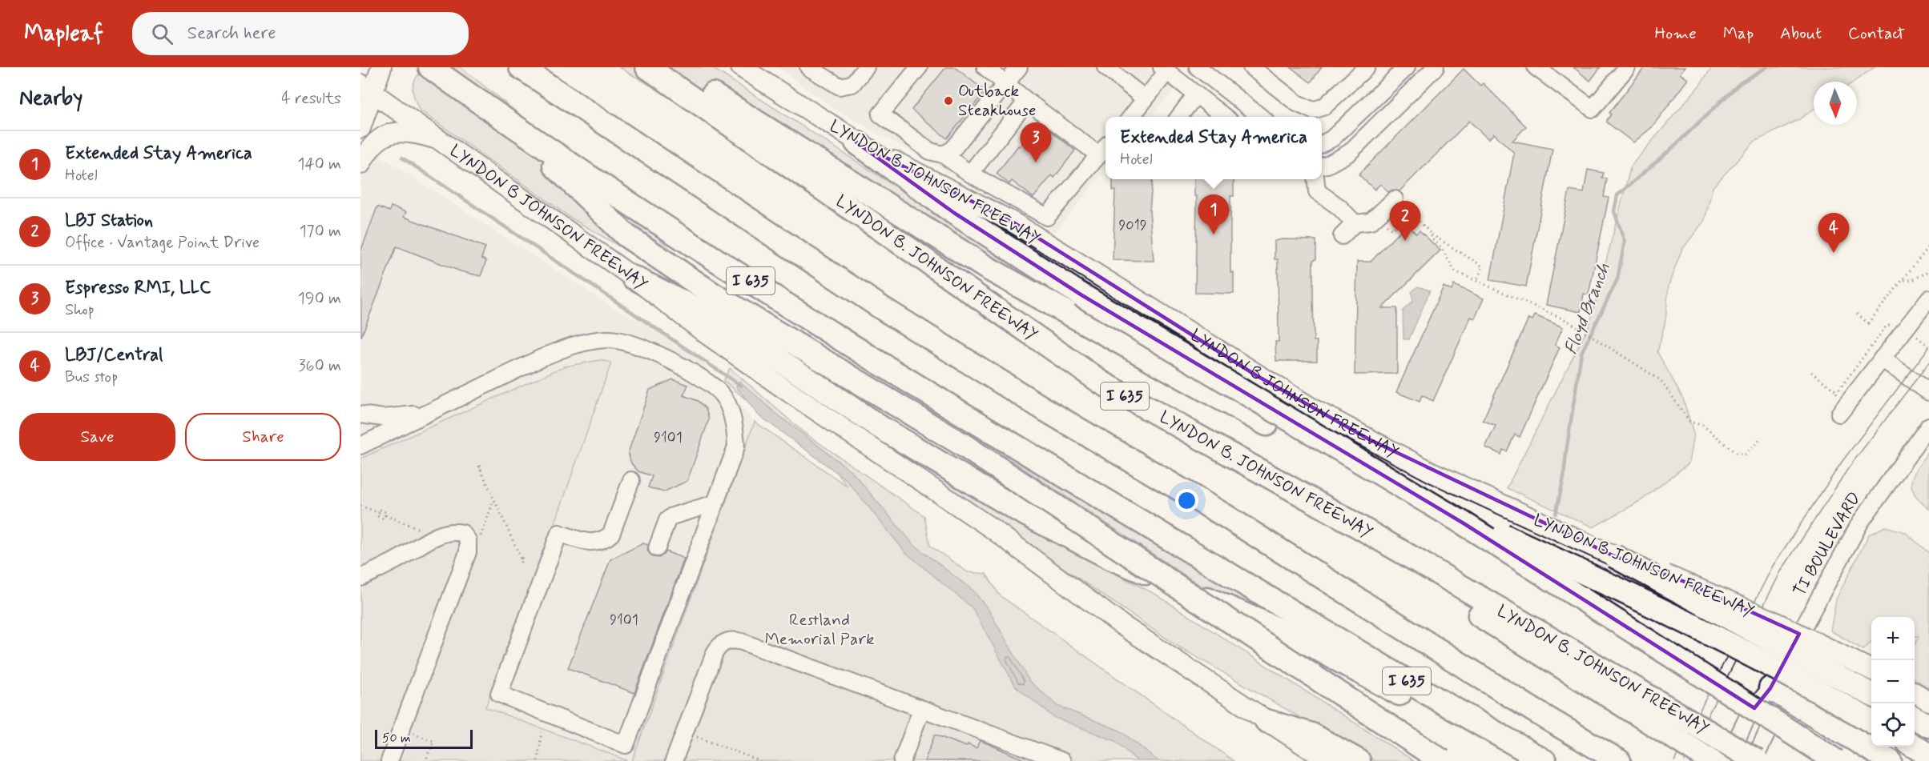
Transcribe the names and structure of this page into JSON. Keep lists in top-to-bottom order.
{
  "streets": {
    "highway": ["LYNDON B. JOHNSON FREEWAY", "I 635"],
    "main road": ["LYNDON B JOHNSON FREEWAY"],
    "street": ["TI BOULEVARD"]
  },
  "water": ["Floyd Branch"],
  "parks": ["Restland Memorial Park"],
  "places": ["Outback Steakhouse"],
  "house_numbers": ["9019", "9101", "9101"],
  "scale_bar": "50 m",
  "north": "bottom",
  "page": {
    "header": "Mapleaf",
    "search": "Search here",
    "nav": [
      "Home",
      "Map",
      "About",
      "Contact"
    ],
    "heading": ["Nearby", "4 results"],
    "popup": ["Extended Stay America", "Hotel"],
    "pins": [
      "3",
      "1",
      "2",
      "4"
    ],
    "list": [
      {
        "mark": "1",
        "name": "Extended Stay America",
        "note": "Hotel",
        "value": "140 m"
      },
      {
        "mark": "2",
        "name": "LBJ Station",
        "note": "Office · Vantage Point Drive",
        "value": "170 m"
      },
      {
        "mark": "3",
        "name": "Espresso RMI, LLC",
        "note": "Shop",
        "value": "190 m"
      },
      {
        "mark": "4",
        "name": "LBJ/Central",
        "note": "Bus stop",
        "value": "360 m"
      }
    ],
    "buttons": ["Save", "Share"],
    "map_buttons": ["+", "−"],
    "scale": "50 m"
  }
}
